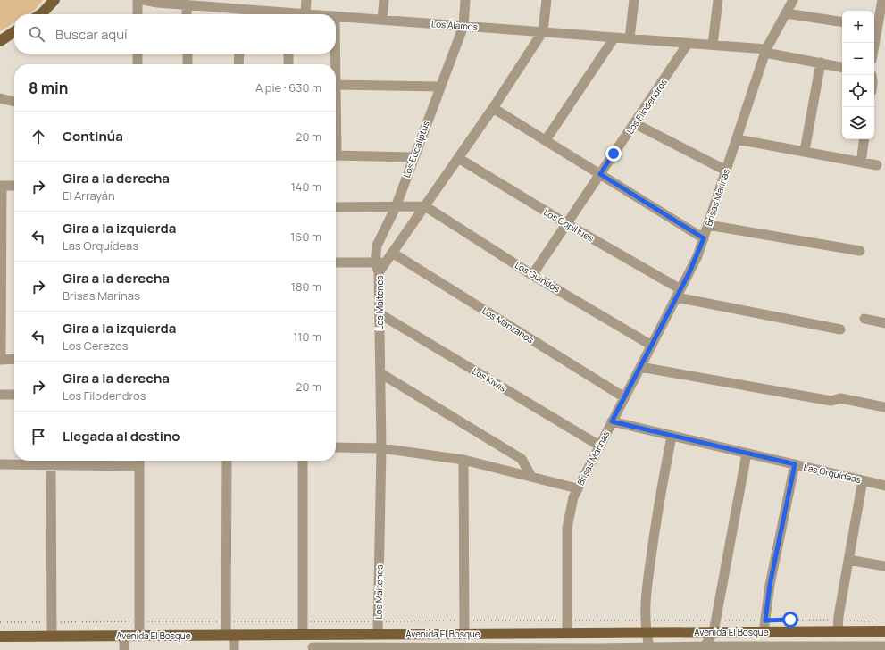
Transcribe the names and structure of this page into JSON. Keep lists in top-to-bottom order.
{
  "streets": {
    "main road": ["Avenida El Bosque"],
    "street": [
      "Los Álamos",
      "Los Filodendros",
      "Los Eucaliptus",
      "Brisas Marinas",
      "Los Copihues",
      "Los Guindos",
      "Los Maitenes",
      "Los Manzanos",
      "Los Kiwis",
      "Las Orquídeas"
    ]
  },
  "crossings": [
    ["Los Álamos", "Los Filodendros"],
    ["Los Álamos", "Los Eucaliptus"],
    ["Los Álamos", "Brisas Marinas"],
    ["Los Álamos", "Los Maitenes"],
    ["Los Filodendros", "Los Copihues"],
    ["Los Filodendros", "Los Guindos"],
    ["Los Eucaliptus", "Los Maitenes"],
    ["Brisas Marinas", "Los Copihues"],
    ["Brisas Marinas", "Los Guindos"],
    ["Brisas Marinas", "Los Manzanos"],
    ["Brisas Marinas", "Los Kiwis"],
    ["Brisas Marinas", "Las Orquídeas"],
    ["Brisas Marinas", "Avenida El Bosque"],
    ["Los Copihues", "Los Maitenes"],
    ["Los Guindos", "Los Maitenes"],
    ["Los Maitenes", "Los Manzanos"],
    ["Los Maitenes", "Los Kiwis"],
    ["Los Maitenes", "Avenida El Bosque"]
  ],
  "page": {
    "map_buttons": ["+", "−"],
    "search": "Buscar aquí",
    "heading": ["8 min", "A pie · 630 m"],
    "list": [
      ["Continúa", "20 m"],
      ["Gira a la derecha", "El Arrayán", "140 m"],
      ["Gira a la izquierda", "Las Orquídeas", "160 m"],
      ["Gira a la derecha", "Brisas Marinas", "180 m"],
      ["Gira a la izquierda", "Los Cerezos", "110 m"],
      ["Gira a la derecha", "Los Filodendros", "20 m"],
      "Llegada al destino"
    ]
  }
}
